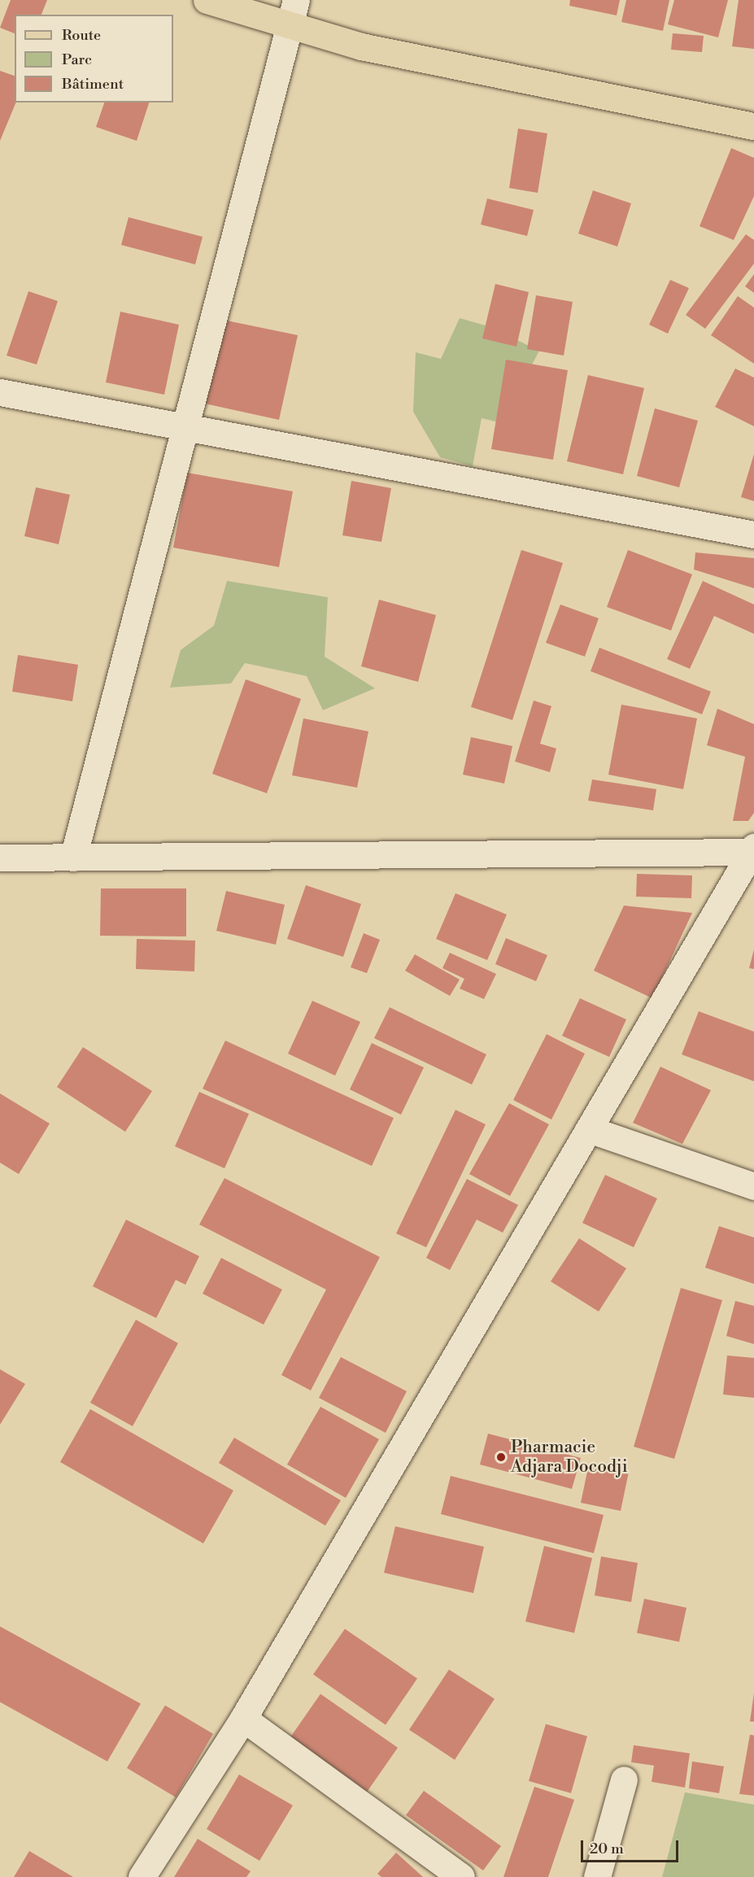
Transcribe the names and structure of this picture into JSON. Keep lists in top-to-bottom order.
{
  "places": ["Pharmacie Adjara Docodji"],
  "legend": ["Route", "Parc", "Bâtiment"],
  "scale_bar": "20 m"
}
